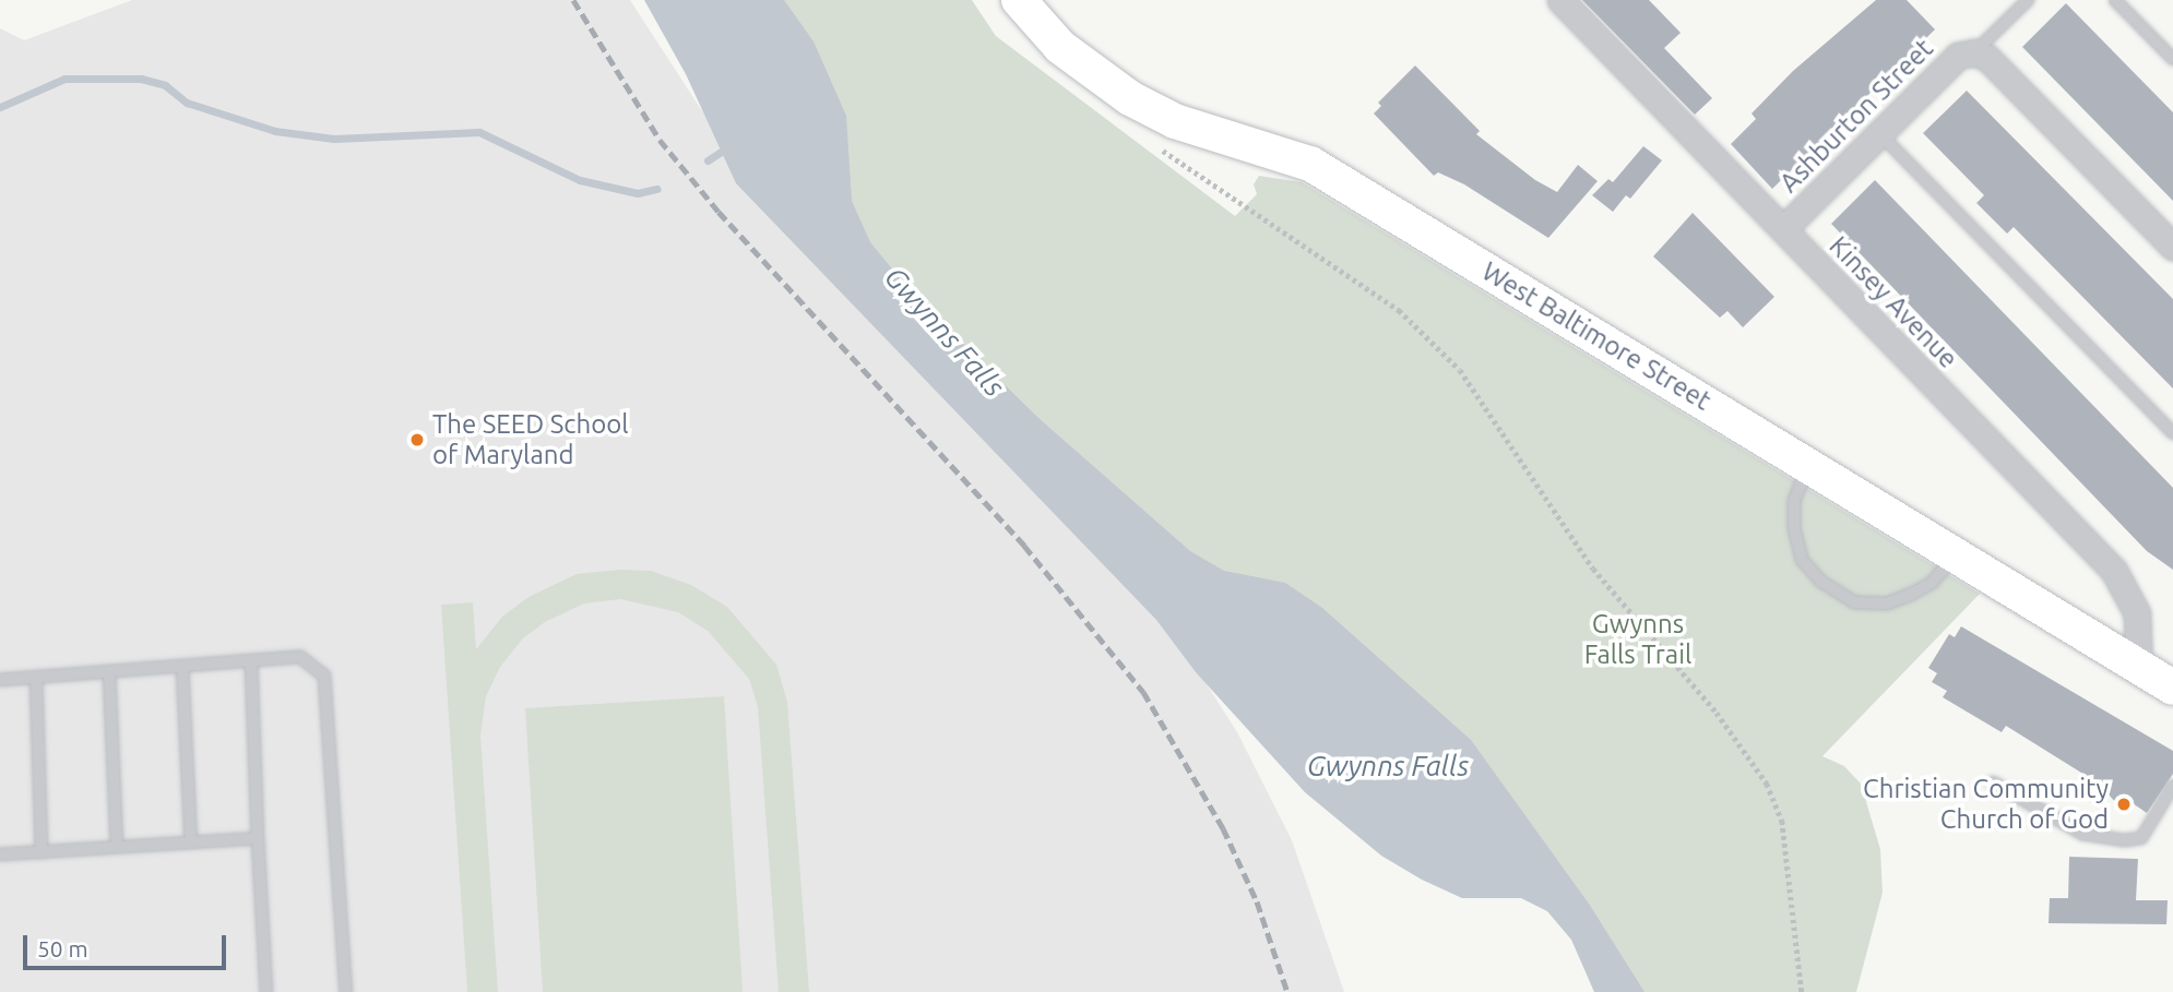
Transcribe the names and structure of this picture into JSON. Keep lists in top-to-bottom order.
{
  "streets": {
    "main road": ["West Baltimore Street"],
    "street": ["Ashburton Street", "Kinsey Avenue"]
  },
  "crossings": [
    ["Ashburton Street", "Kinsey Avenue"],
    ["Kinsey Avenue", "West Baltimore Street"]
  ],
  "water": ["Gwynns Falls"],
  "parks": ["Gwynns Falls Trail"],
  "places": ["The SEED School of Maryland", "Christian Community Church of God"],
  "scale_bar": "50 m"
}
